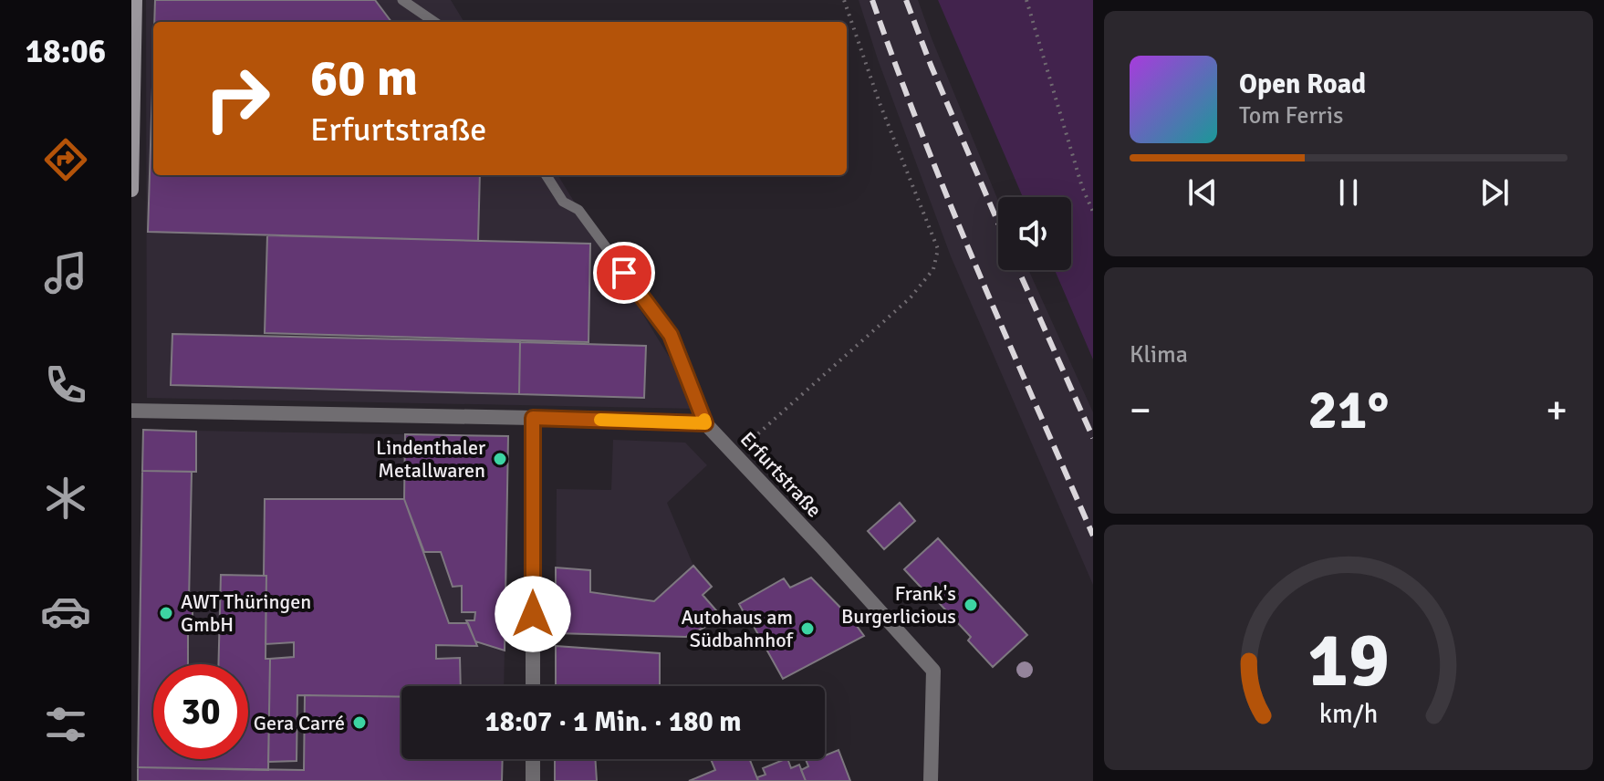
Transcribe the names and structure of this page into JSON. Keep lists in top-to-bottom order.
{
  "streets": {
    "street": ["Erfurtstraße"]
  },
  "places": [
    "Lindenthaler Metallwaren",
    "Frank's Burgerlicious",
    "AWT Thüringen GmbH",
    "Autohaus am Südbahnhof",
    "Gera Carré"
  ],
  "page": {
    "tabs": "18:06",
    "turn": ["60 m", "Erfurtstraße"],
    "song": ["Open Road", "Tom Ferris"],
    "tile": "Klima",
    "heat": ["−", "21°", "+"],
    "limit": "30",
    "trip": "18:07 · 1 Min. · 180 m",
    "gauge": ["19", "km/h"]
  }
}
